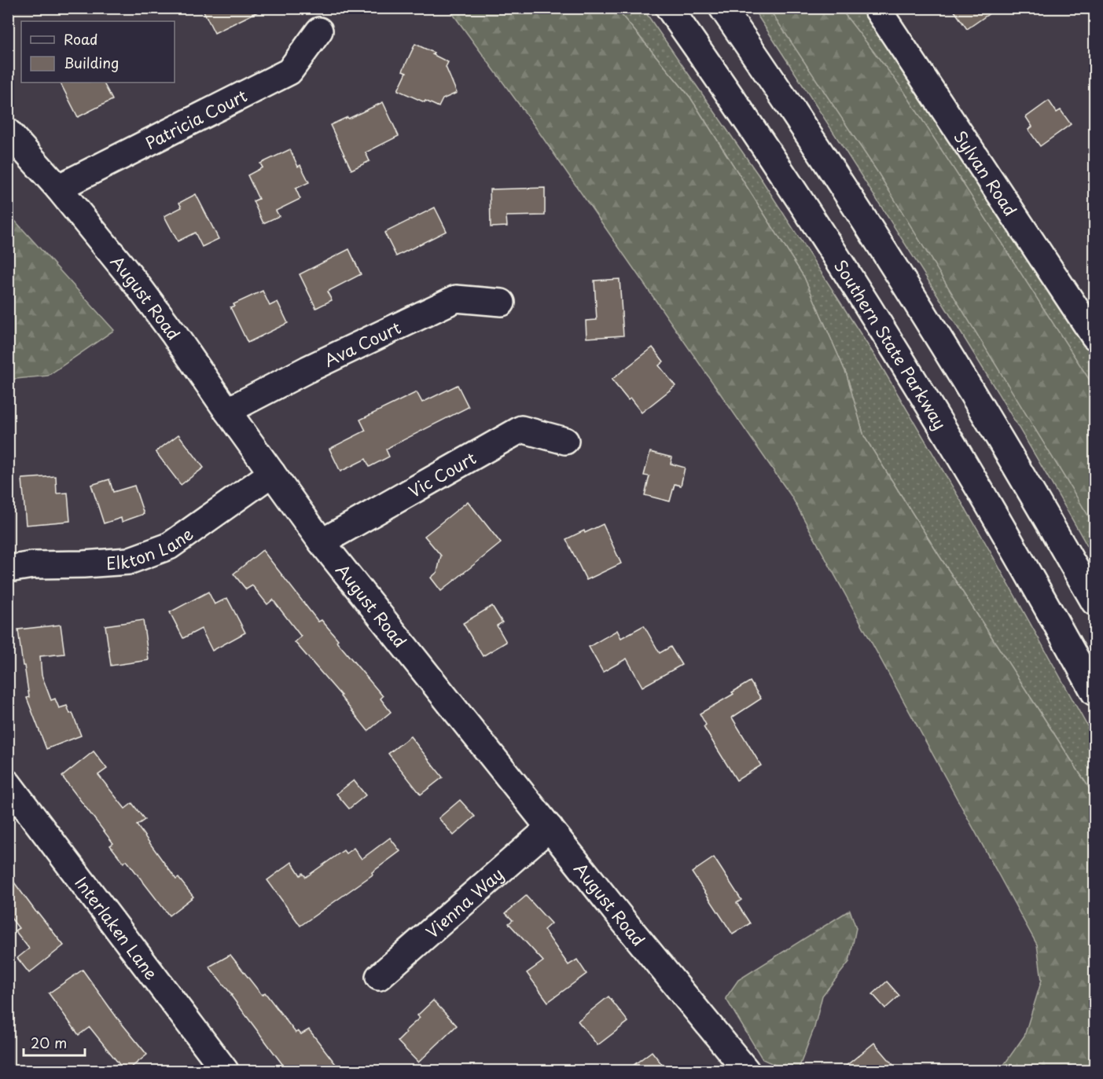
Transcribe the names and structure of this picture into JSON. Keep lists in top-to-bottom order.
{
  "streets": {
    "main road": [
      "Patricia Court",
      "Sylvan Road",
      "August Road",
      "Ava Court",
      "Southern State Parkway",
      "Vic Court",
      "Elkton Lane",
      "Vienna Way",
      "Interlaken Lane"
    ]
  },
  "crossings": [
    ["Patricia Court", "August Road"],
    ["August Road", "Ava Court"],
    ["August Road", "Vic Court"],
    ["August Road", "Elkton Lane"],
    ["August Road", "Vienna Way"]
  ],
  "legend": ["Road", "Building"],
  "scale_bar": "20 m"
}
